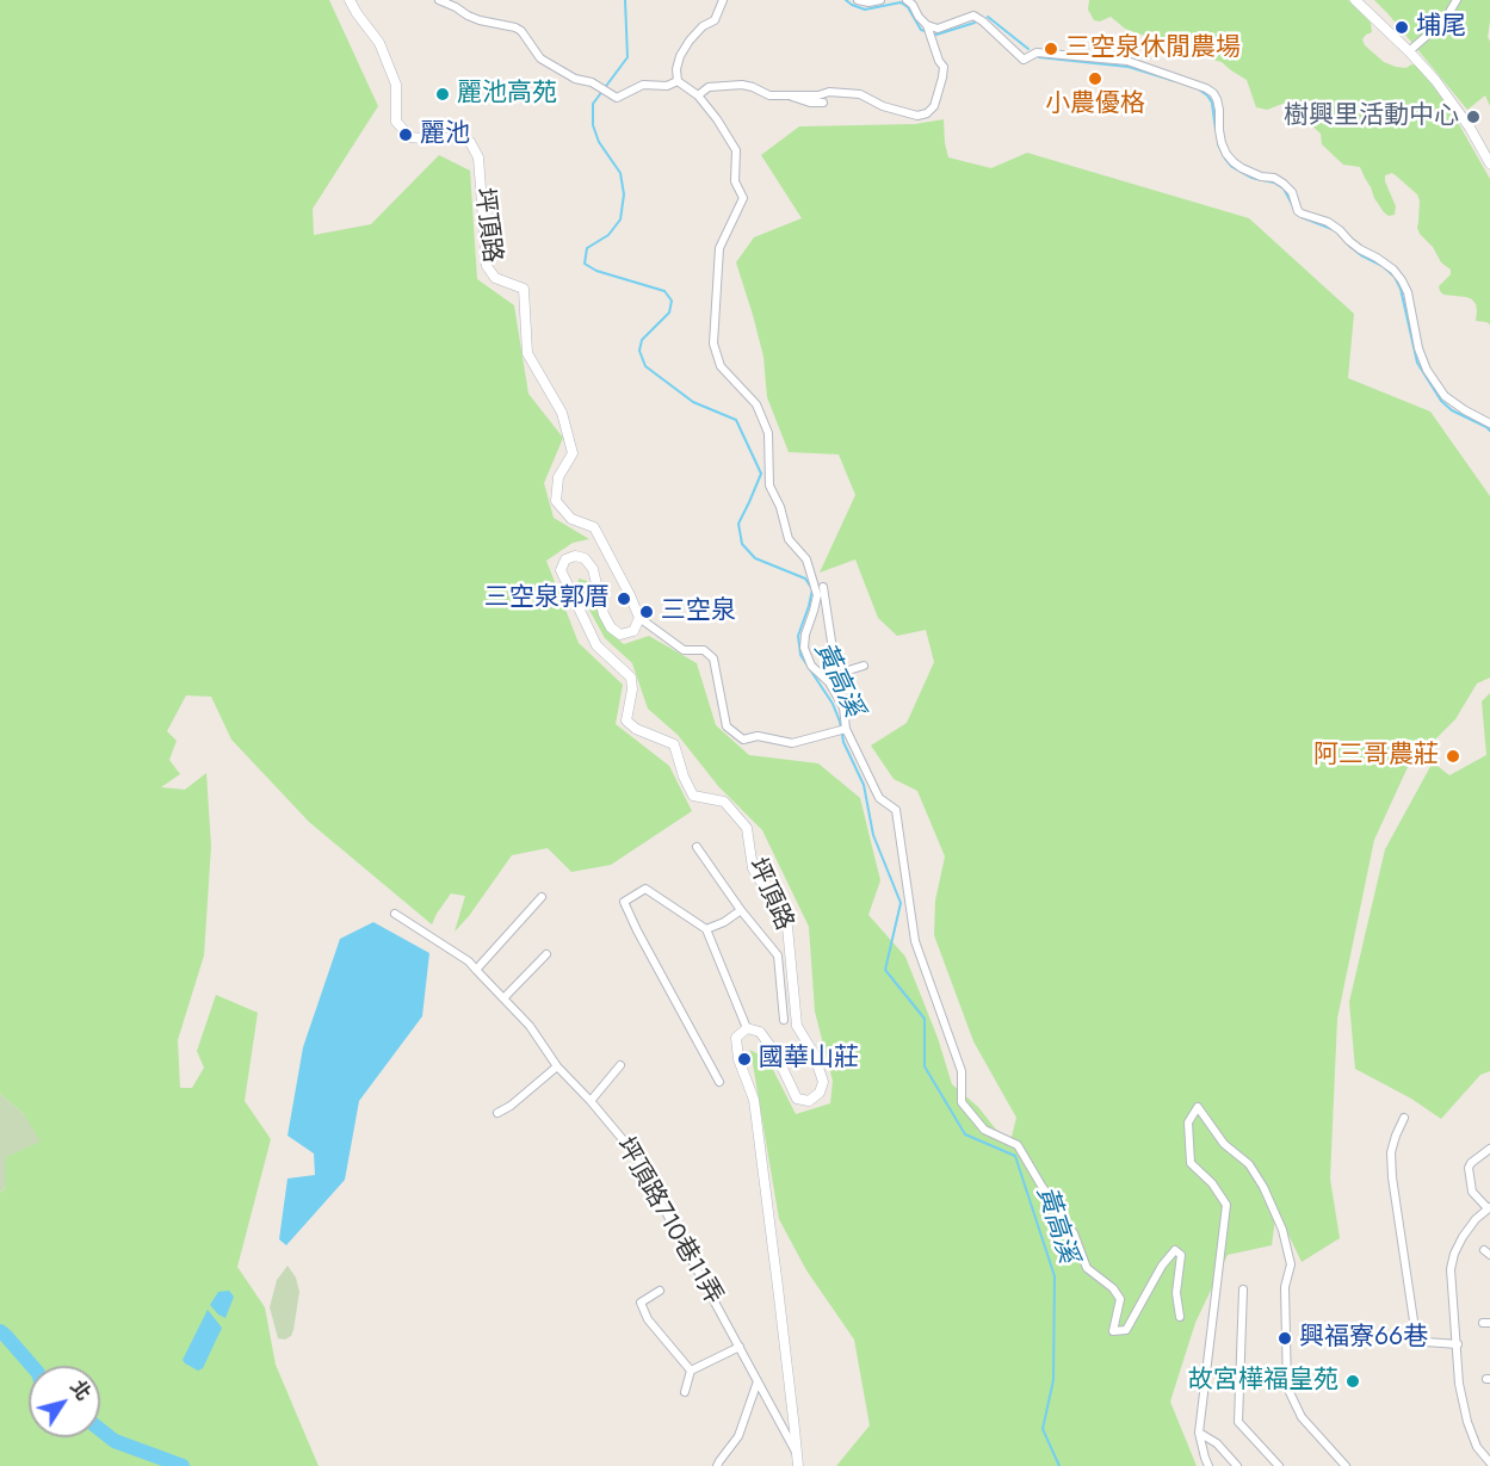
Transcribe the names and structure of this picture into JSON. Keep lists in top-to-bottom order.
{
  "streets": {
    "street": ["坪頂路", "坪頂路710巷11弄"]
  },
  "water": ["黃高溪"],
  "places": [
    "埔尾",
    "三空泉休閒農場",
    "小農優格",
    "麗池高苑",
    "樹興里活動中心",
    "麗池",
    "三空泉郭厝",
    "三空泉",
    "阿三哥農莊",
    "國華山莊",
    "興福寮66巷",
    "故宮樺福皇苑"
  ],
  "north": "top right"
}
